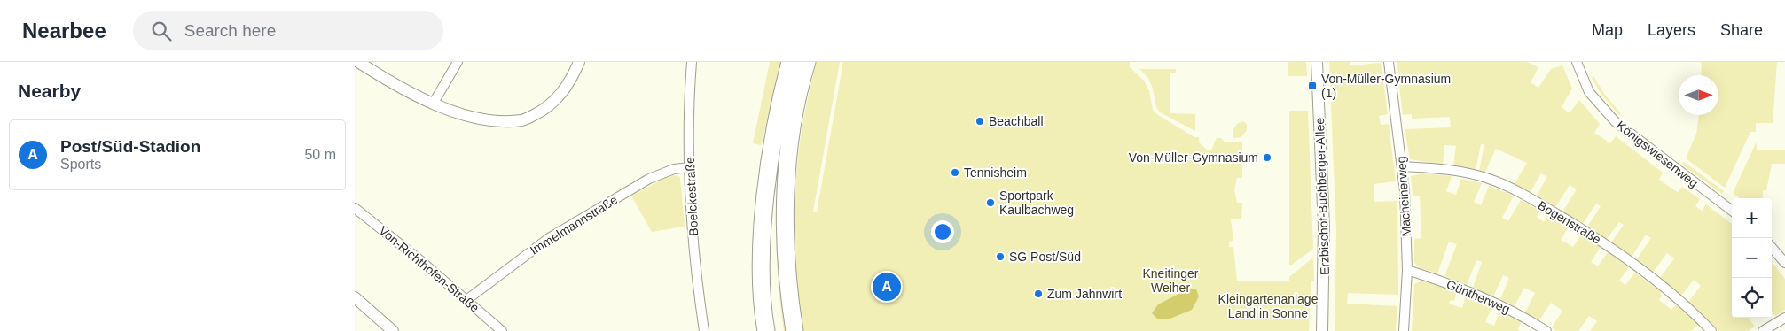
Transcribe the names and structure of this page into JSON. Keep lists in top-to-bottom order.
{
  "streets": {
    "street": [
      "Königswiesenweg",
      "Boelckestraße",
      "Erzbischof-Buchberger-Allee",
      "Macheinerweg",
      "Bogenstraße",
      "Immelmannstraße",
      "Von-Richthofen-Straße",
      "Güntherweg"
    ]
  },
  "crossings": [
    ["Boelckestraße", "Immelmannstraße"],
    ["Macheinerweg", "Bogenstraße"],
    ["Macheinerweg", "Güntherweg"],
    ["Immelmannstraße", "Von-Richthofen-Straße"]
  ],
  "parks": ["Kneitinger Weiher", "Kleingartenanlage Land in Sonne"],
  "places": {
    "transit": ["Von-Müller-Gymnasium (1)"],
    "other": [
      "Beachball",
      "Von-Müller-Gymnasium",
      "Tennisheim",
      "Sportpark Kaulbachweg",
      "SG Post/Süd",
      "Zum Jahnwirt"
    ]
  },
  "north": "right",
  "page": {
    "header": "Nearbee",
    "search": "Search here",
    "nav": ["Map", "Layers", "Share"],
    "heading": "Nearby",
    "list": [
      {
        "mark": "A",
        "name": "Post/Süd-Stadion",
        "note": "Sports",
        "value": "50 m"
      }
    ],
    "map_buttons": ["+", "−"],
    "pins": "A"
  }
}
